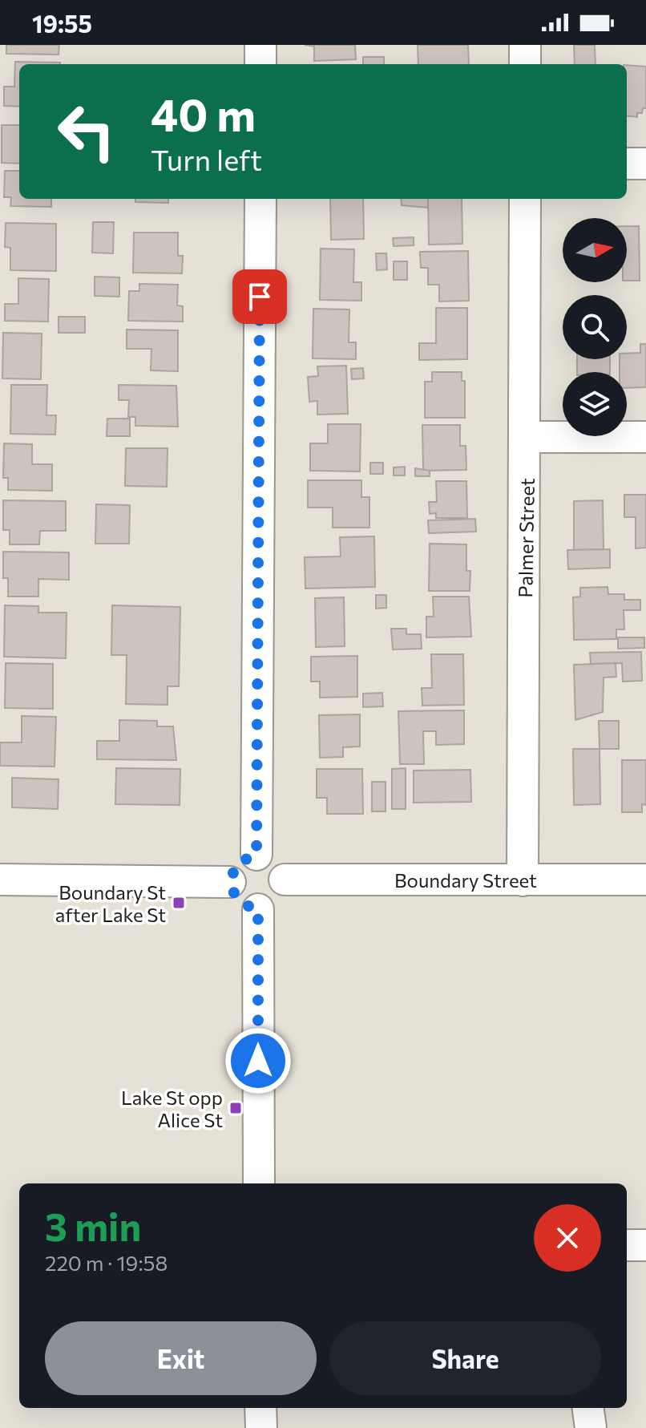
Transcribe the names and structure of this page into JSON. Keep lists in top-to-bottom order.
{
  "streets": {
    "street": ["Palmer Street", "Boundary Street"]
  },
  "crossings": [
    ["Palmer Street", "Boundary Street"]
  ],
  "places": {
    "transit": ["Boundary St after Lake St", "Lake St opp Alice St"]
  },
  "north": "right",
  "page": {
    "status": "19:55",
    "turn": ["40 m", "Turn left"],
    "heading": ["3 min", "220 m · 19:58"],
    "buttons": ["Exit", "Share"]
  }
}
